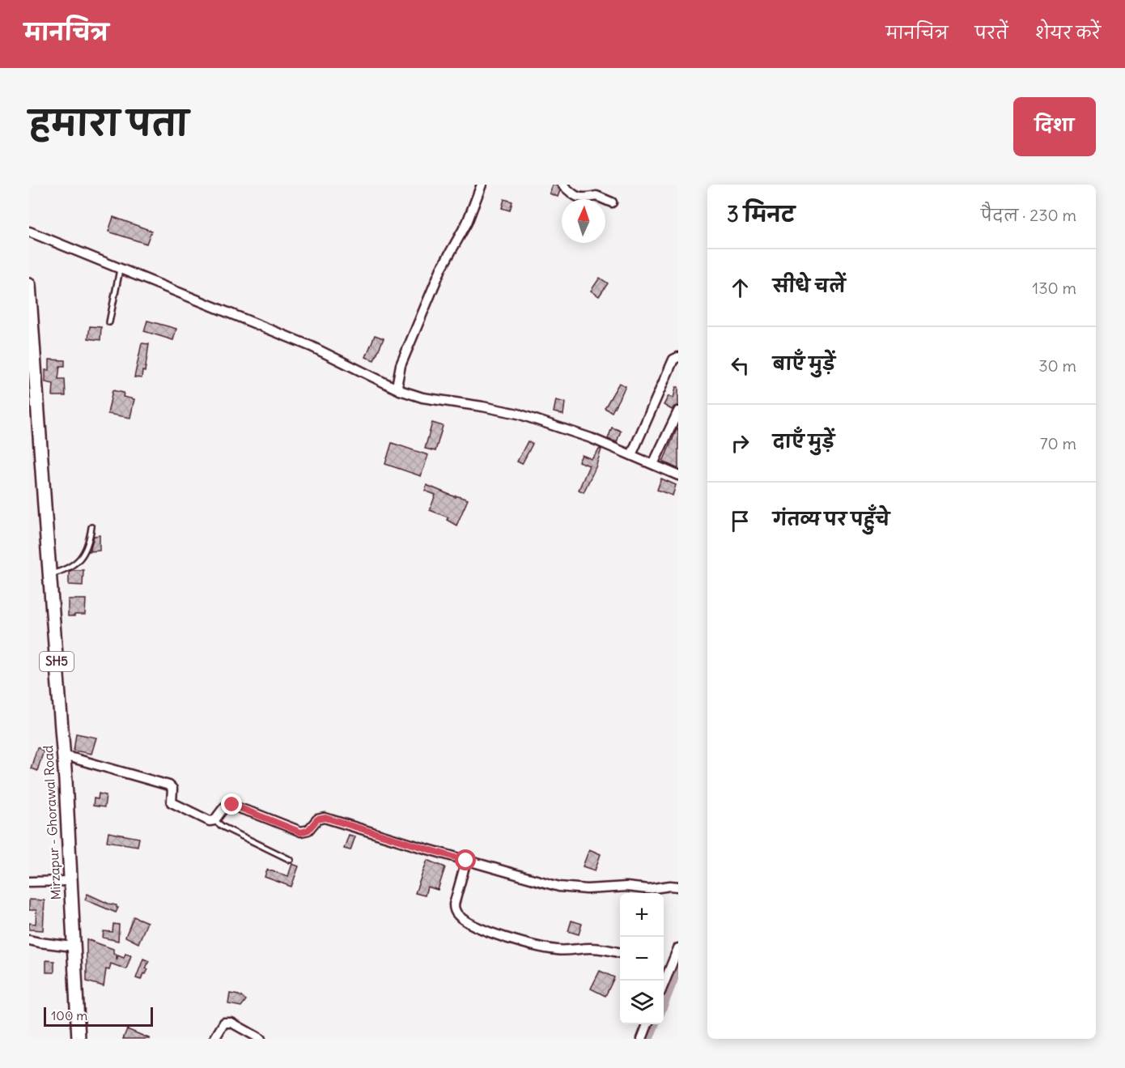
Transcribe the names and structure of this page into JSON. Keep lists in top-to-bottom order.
{
  "streets": {
    "main road": ["SH5", "Mirzapur - Ghorawal Road"]
  },
  "scale_bar": "100 m",
  "north": "top",
  "page": {
    "header": "मानचित्र",
    "nav": ["मानचित्र", "परतें", "शेयर करें"],
    "title": "हमारा पता",
    "buttons": "दिशा",
    "heading": ["3 मिनट", "पैदल · 230 m"],
    "list": [
      ["सीधे चलें", "130 m"],
      ["बाएँ मुड़ें", "30 m"],
      ["दाएँ मुड़ें", "70 m"],
      "गंतव्य पर पहुँचे"
    ],
    "map_buttons": ["+", "−"],
    "scale": "100 m"
  }
}
